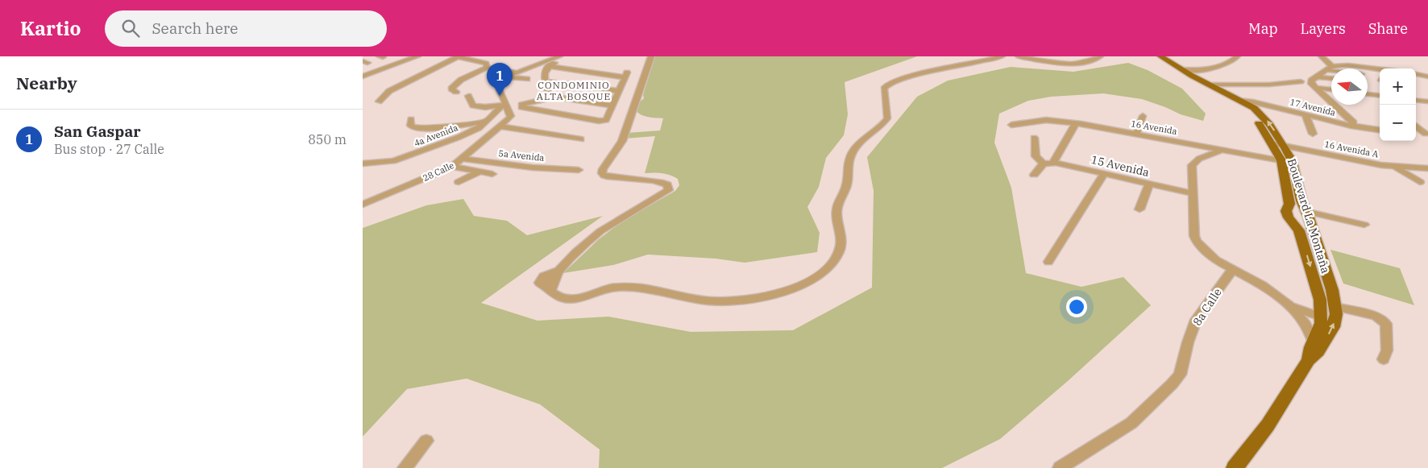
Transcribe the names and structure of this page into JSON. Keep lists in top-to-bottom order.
{
  "streets": {
    "main road": ["Boulevard La Montaña"],
    "street": [
      "17 Avenida",
      "16 Avenida",
      "4a Avenida",
      "16 Avenida A",
      "5a Avenida",
      "15 Avenida",
      "28 Calle",
      "8a Calle"
    ]
  },
  "crossings": [
    ["17 Avenida", "Boulevard La Montaña"],
    ["16 Avenida", "Boulevard La Montaña"],
    ["4a Avenida", "28 Calle"],
    ["16 Avenida A", "Boulevard La Montaña"],
    ["5a Avenida", "28 Calle"]
  ],
  "districts": ["CONDOMINIO ALTA BOSQUE"],
  "north": "left",
  "page": {
    "header": "Kartio",
    "search": "Search here",
    "nav": ["Map", "Layers", "Share"],
    "heading": "Nearby",
    "pins": "1",
    "map_buttons": ["+", "−"],
    "list": [
      {
        "mark": "1",
        "name": "San Gaspar",
        "note": "Bus stop · 27 Calle",
        "value": "850 m"
      }
    ]
  }
}
